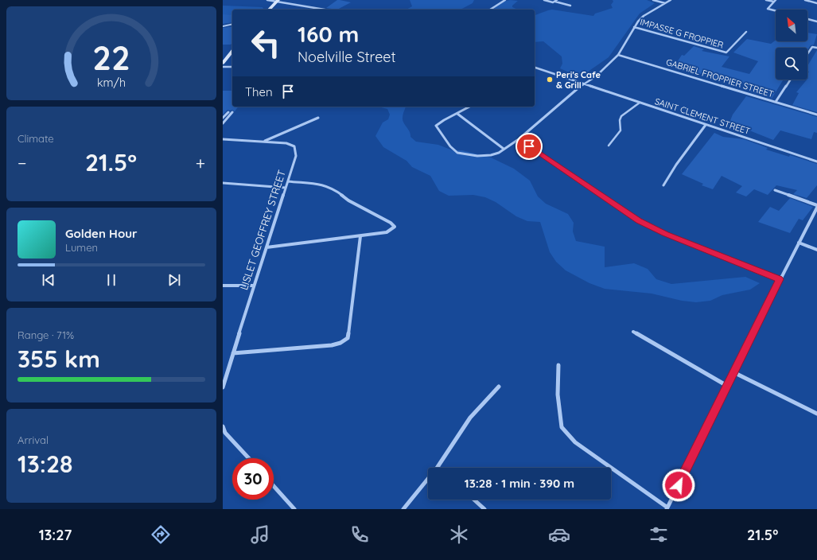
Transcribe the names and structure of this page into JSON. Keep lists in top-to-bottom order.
{
  "streets": {
    "street": [
      "IMPASSE G FROPPIER",
      "GABRIEL FROPPIER STREET",
      "SAINT CLEMENT STREET",
      "LISLET GEOFFREY STREET"
    ]
  },
  "places": ["Peri's Cafe & Grill"],
  "north": "top left",
  "page": {
    "turn": ["160 m", "Noelville Street"],
    "then": "Then",
    "tile": [
      "Climate",
      ["Range · 71%", "355 km"],
      ["Arrival", "13:28"]
    ],
    "heat": ["−", "21.5°", "+"],
    "song": ["Golden Hour", "Lumen"],
    "limit": "30",
    "trip": "13:28 · 1 min · 390 m",
    "tabs": ["13:27", "21.5°"],
    "gauge": ["22", "km/h"]
  }
}
